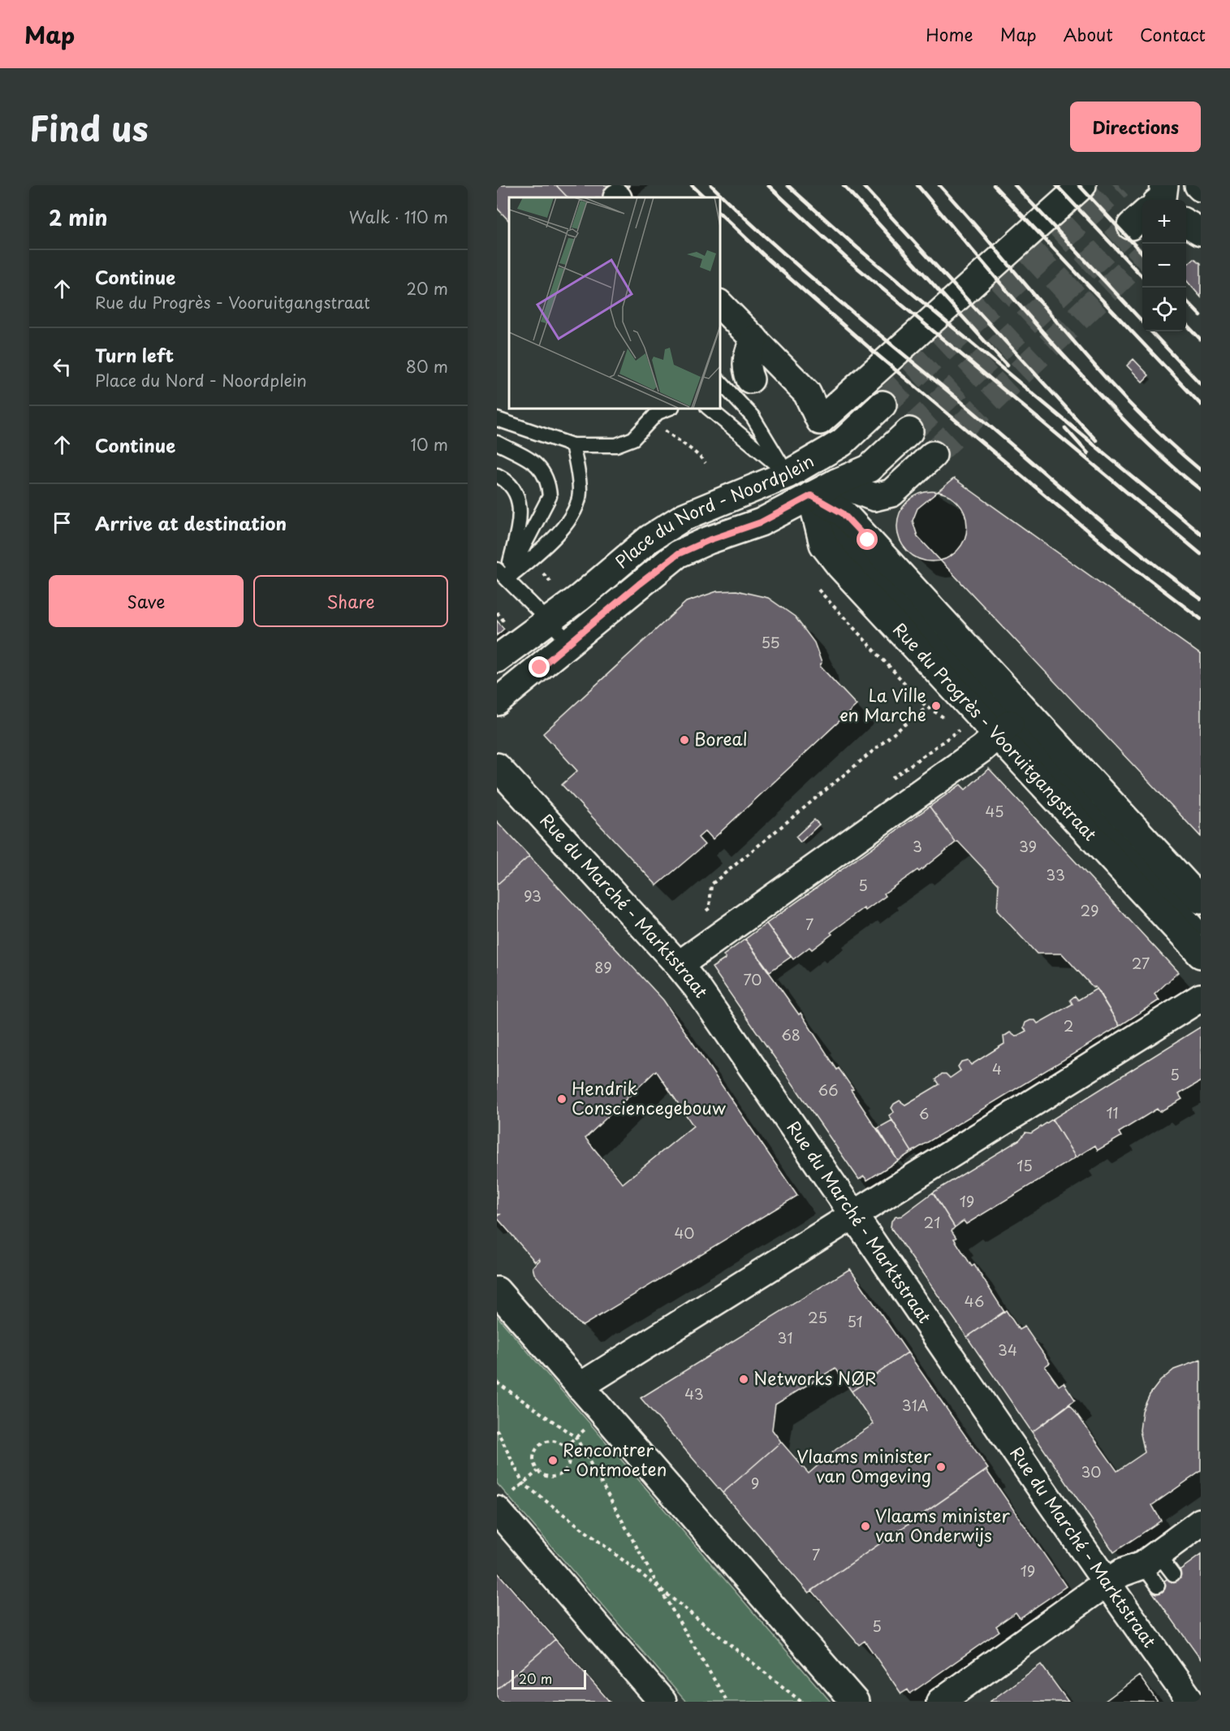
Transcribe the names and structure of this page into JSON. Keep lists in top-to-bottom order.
{
  "streets": {
    "street": ["Place du Nord - Noordplein", "Rue du Progrès - Vooruitgangstraat", "Rue du Marché - Marktstraat"]
  },
  "crossings": [
    ["Place du Nord - Noordplein", "Rue du Progrès - Vooruitgangstraat"]
  ],
  "places": [
    "La Ville en Marche",
    "Boreal",
    "Hendrik Consciencegebouw",
    "Networks NØR",
    "Rencontrer - Ontmoeten",
    "Vlaams minister van Omgeving",
    "Vlaams minister van Onderwijs"
  ],
  "house_numbers": [
    "55",
    "45",
    "3",
    "39",
    "33",
    "5",
    "93",
    "29",
    "7",
    "27",
    "89",
    "70",
    "2",
    "68",
    "4",
    "5",
    "66",
    "11",
    "6",
    "15",
    "19",
    "21",
    "40",
    "46",
    "25",
    "51",
    "31",
    "34",
    "43",
    "31A",
    "30",
    "9",
    "7",
    "19",
    "5"
  ],
  "scale_bar": "20 m",
  "page": {
    "header": "Map",
    "nav": [
      "Home",
      "Map",
      "About",
      "Contact"
    ],
    "title": "Find us",
    "buttons": [
      "Directions",
      ["Save", "Share"]
    ],
    "heading": ["2 min", "Walk · 110 m"],
    "map_buttons": ["+", "−"],
    "list": [
      ["Continue", "Rue du Progrès - Vooruitgangstraat", "20 m"],
      ["Turn left", "Place du Nord - Noordplein", "80 m"],
      ["Continue", "10 m"],
      "Arrive at destination"
    ],
    "scale": "20 m"
  }
}
